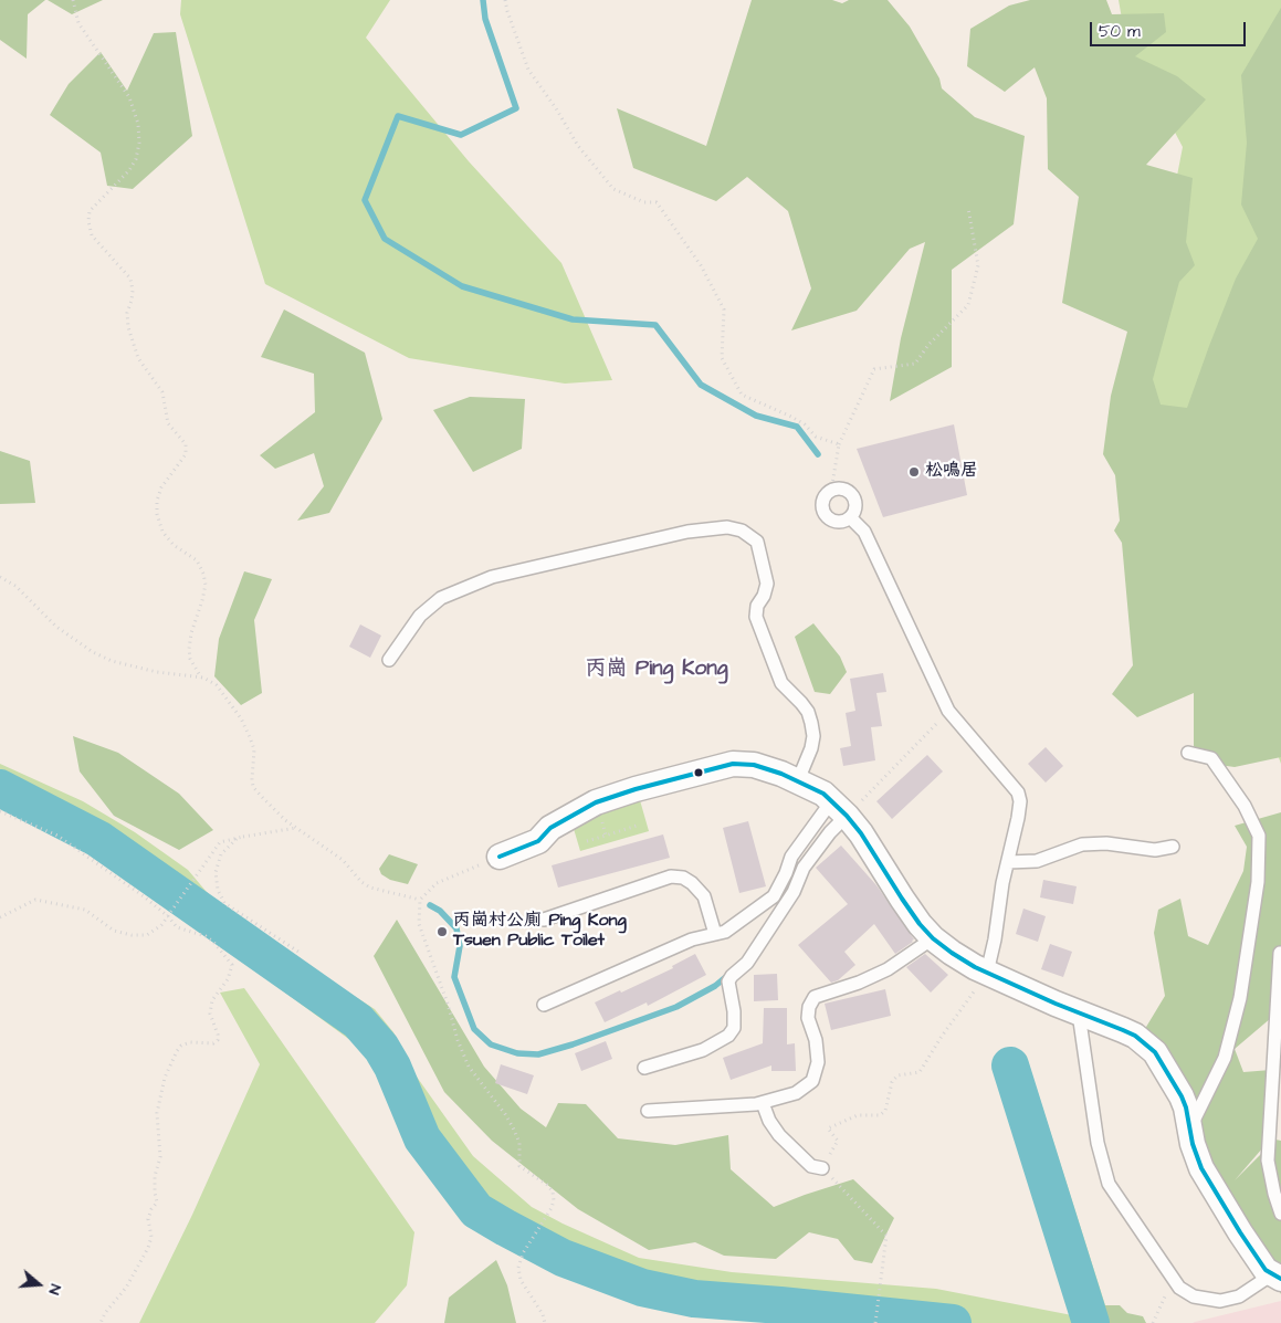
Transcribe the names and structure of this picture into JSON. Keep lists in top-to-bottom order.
{
  "districts": ["丙崗 Ping Kong"],
  "places": ["松鳴居", "丙崗村公廁 Ping Kong Tsuen Public Toilet"],
  "scale_bar": "50 m",
  "north": "right"
}
